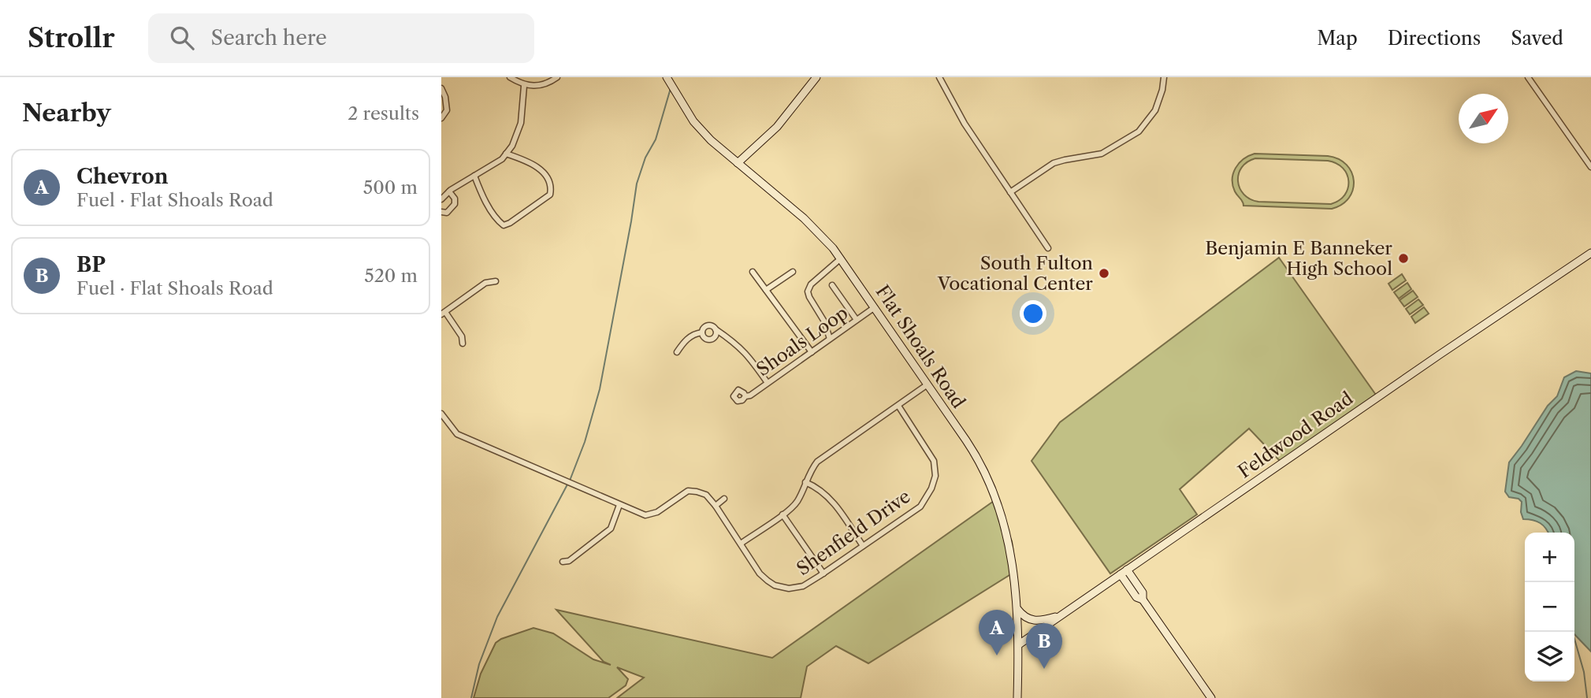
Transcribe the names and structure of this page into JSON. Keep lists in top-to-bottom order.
{
  "streets": {
    "street": [
      "Shoals Loop",
      "Flat Shoals Road",
      "Feldwood Road",
      "Shenfield Drive"
    ]
  },
  "crossings": [
    ["Shoals Loop", "Flat Shoals Road"],
    ["Flat Shoals Road", "Feldwood Road"]
  ],
  "places": ["Benjamin E Banneker High School", "South Fulton Vocational Center"],
  "north": "top right",
  "page": {
    "header": "Strollr",
    "search": "Search here",
    "nav": ["Map", "Directions", "Saved"],
    "heading": ["Nearby", "2 results"],
    "list": [
      {
        "mark": "A",
        "name": "Chevron",
        "note": "Fuel · Flat Shoals Road",
        "value": "500 m"
      },
      {
        "mark": "B",
        "name": "BP",
        "note": "Fuel · Flat Shoals Road",
        "value": "520 m"
      }
    ],
    "map_buttons": ["+", "−"],
    "pins": ["A", "B"]
  }
}
